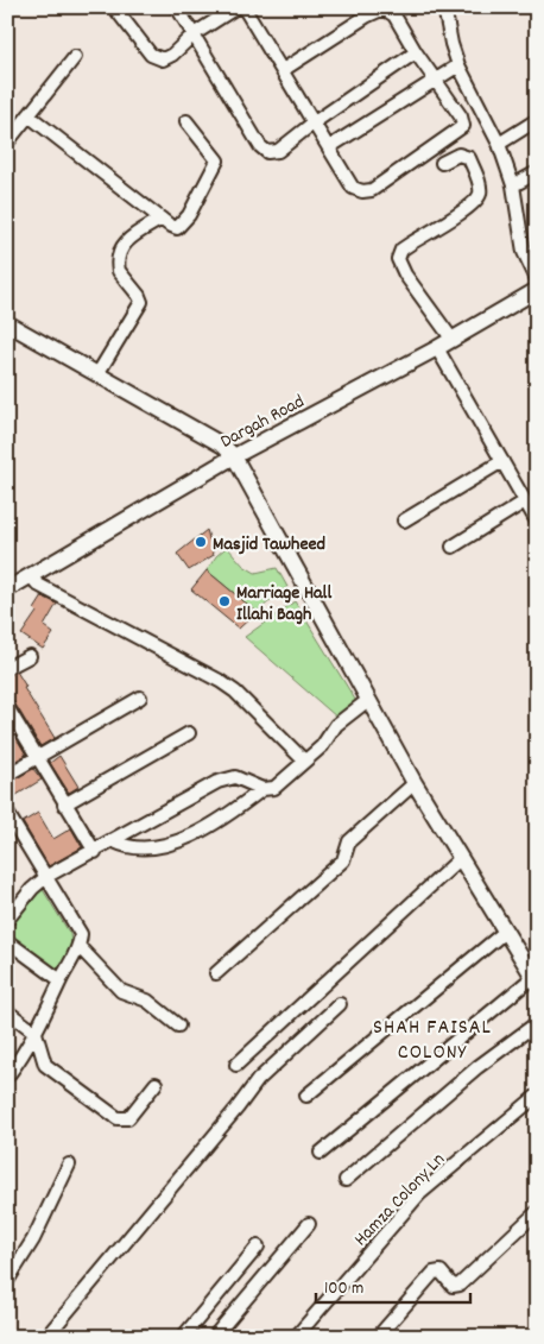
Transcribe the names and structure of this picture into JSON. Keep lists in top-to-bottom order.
{
  "streets": {
    "street": ["Dargah Road", "Hamza Colony Ln"]
  },
  "districts": ["SHAH FAISAL COLONY"],
  "places": ["Masjid Tawheed", "Marriage Hall Illahi Bagh"],
  "scale_bar": "100 m"
}
